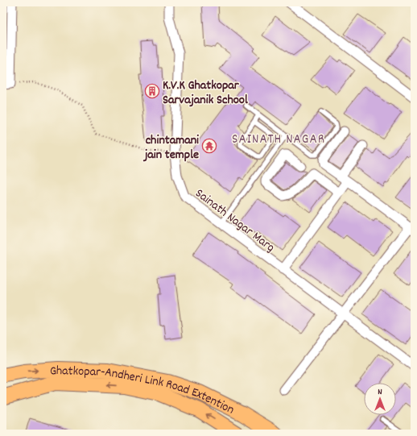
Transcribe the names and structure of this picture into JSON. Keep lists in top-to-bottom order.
{
  "streets": {
    "main road": ["Ghatkopar-Andheri Link Road Extention"],
    "street": ["Sainath Nagar Marg"]
  },
  "districts": ["SAINATH NAGAR"],
  "places": {
    "building": ["K.V.K Ghatkopar Sarvajanik School"],
    "temple": ["chintamani jain temple"]
  },
  "north": "top"
}
